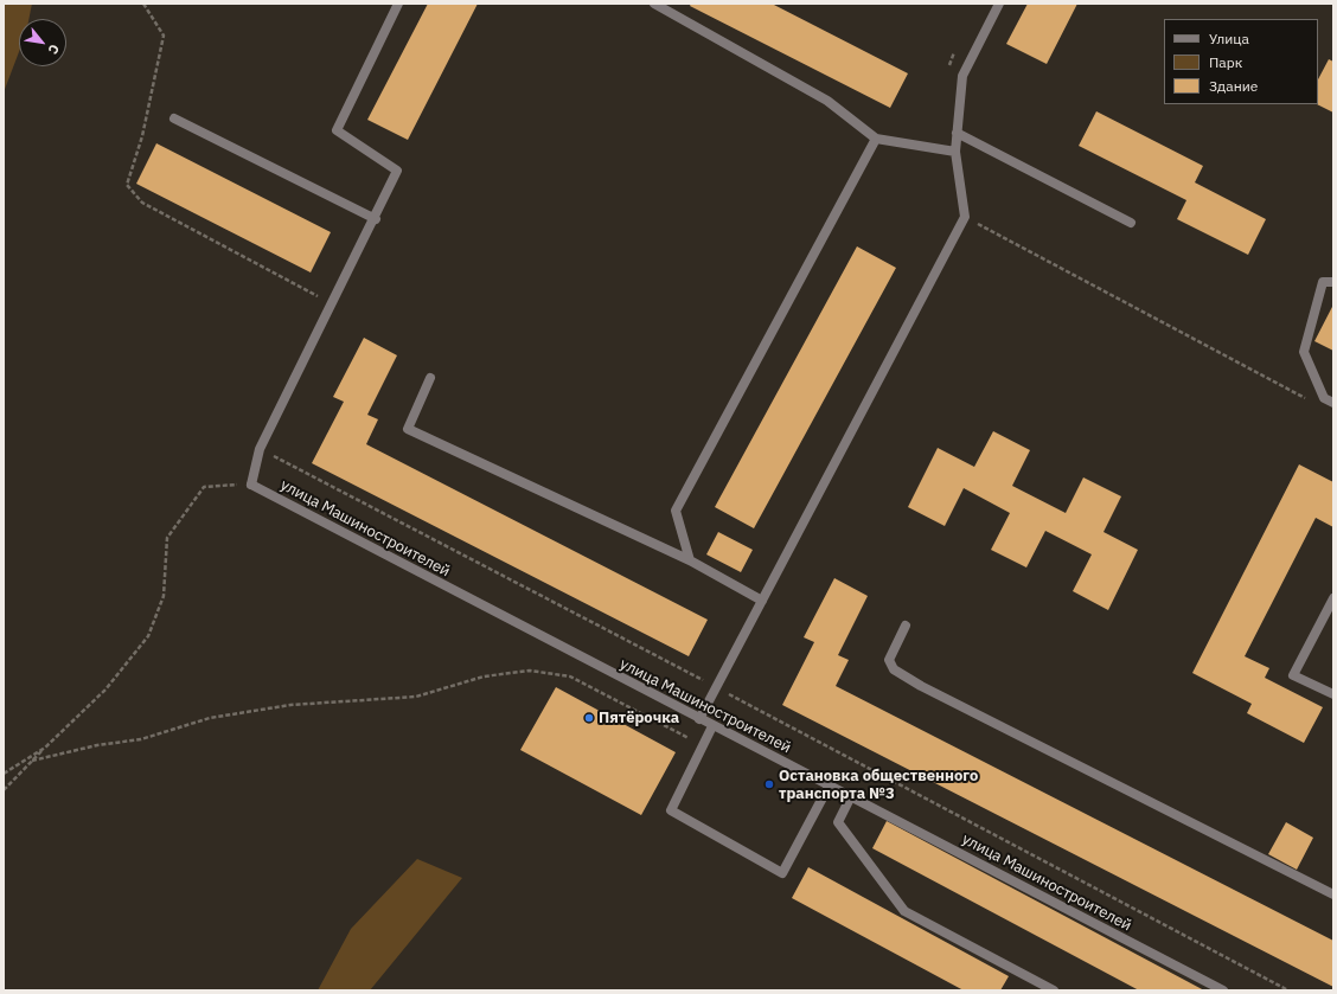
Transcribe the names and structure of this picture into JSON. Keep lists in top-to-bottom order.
{
  "streets": {
    "street": ["улица Машиностроителей"]
  },
  "places": ["Пятёрочка", "Остановка общественного транспорта №3"],
  "legend": ["Улица", "Парк", "Здание"],
  "north": "bottom right"
}
